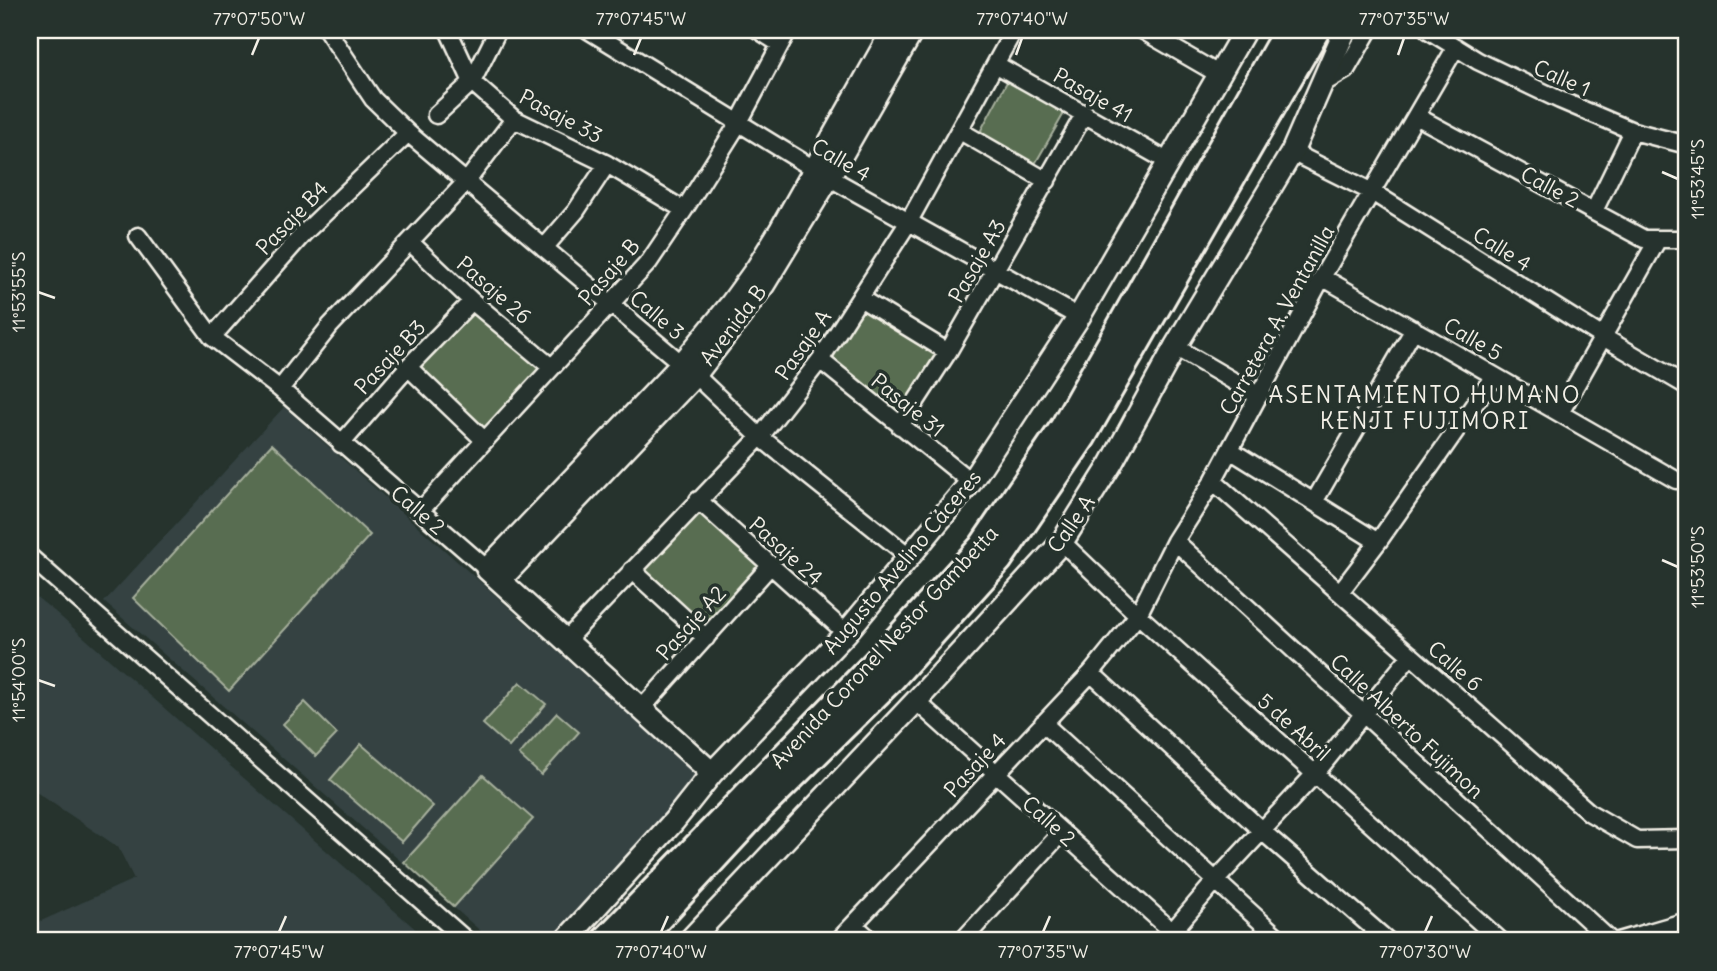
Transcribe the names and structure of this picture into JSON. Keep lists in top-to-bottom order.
{
  "streets": {
    "highway": ["Avenida Coronel Nestor Gambetta"],
    "street": [
      "Calle 1",
      "Pasaje 41",
      "Pasaje 33",
      "Calle 4",
      "Calle 2",
      "Pasaje B4",
      "Pasaje A3",
      "Pasaje B",
      "Pasaje 26",
      "Calle 3",
      "Carretera A. Ventanilla",
      "Avenida B",
      "Calle 5",
      "Pasaje A",
      "Pasaje B3",
      "Pasaje 31",
      "Calle A",
      "Pasaje 24",
      "Augusto Avelino Cáceres",
      "Pasaje A2",
      "Calle 6",
      "Calle Alberto Fujimon",
      "5 de Abril",
      "Pasaje 4"
    ]
  },
  "crossings": [
    ["Calle 1", "Carretera A. Ventanilla"],
    ["Pasaje 41", "Pasaje A3"],
    ["Pasaje 41", "Pasaje A"],
    ["Pasaje 41", "Augusto Avelino Cáceres"],
    ["Pasaje 33", "Pasaje B"],
    ["Calle 4", "Pasaje A3"],
    ["Calle 4", "Pasaje B"],
    ["Calle 4", "Carretera A. Ventanilla"],
    ["Calle 4", "Avenida B"],
    ["Calle 4", "Pasaje A"],
    ["Calle 4", "Calle A"],
    ["Calle 4", "Augusto Avelino Cáceres"],
    ["Calle 2", "Pasaje B4"],
    ["Calle 2", "Pasaje B"],
    ["Calle 2", "Carretera A. Ventanilla"],
    ["Calle 2", "Avenida B"],
    ["Calle 2", "Pasaje A"],
    ["Calle 2", "Pasaje B3"],
    ["Calle 2", "Calle A"],
    ["Calle 2", "Augusto Avelino Cáceres"],
    ["Calle 2", "Pasaje A2"],
    ["Calle 2", "Pasaje 4"],
    ["Pasaje B4", "Calle 3"],
    ["Pasaje A3", "Pasaje 31"],
    ["Pasaje B", "Pasaje 26"],
    ["Pasaje B", "Calle 3"],
    ["Pasaje 26", "Pasaje B3"],
    ["Calle 3", "Avenida B"],
    ["Calle 3", "Pasaje A"],
    ["Calle 3", "Augusto Avelino Cáceres"],
    ["Carretera A. Ventanilla", "Calle 5"],
    ["Carretera A. Ventanilla", "Calle 6"],
    ["Carretera A. Ventanilla", "Calle Alberto Fujimon"],
    ["Carretera A. Ventanilla", "5 de Abril"],
    ["Carretera A. Ventanilla", "Pasaje 4"],
    ["Pasaje A", "Pasaje 31"],
    ["Pasaje A", "Pasaje 24"],
    ["Pasaje 31", "Augusto Avelino Cáceres"],
    ["Calle A", "5 de Abril"],
    ["Pasaje 24", "Augusto Avelino Cáceres"],
    ["Pasaje 24", "Pasaje A2"],
    ["5 de Abril", "Pasaje 4"]
  ],
  "districts": ["ASENTAMIENTO HUMANO KENJI FUJIMORI"],
  "coordinates": [
    "77°07'50\"W",
    "77°07'45\"W",
    "77°07'40\"W",
    "77°07'35\"W",
    "11°53'45\"S",
    "11°53'55\"S",
    "11°53'50\"S",
    "11°54'00\"S",
    "77°07'30\"W"
  ]
}
